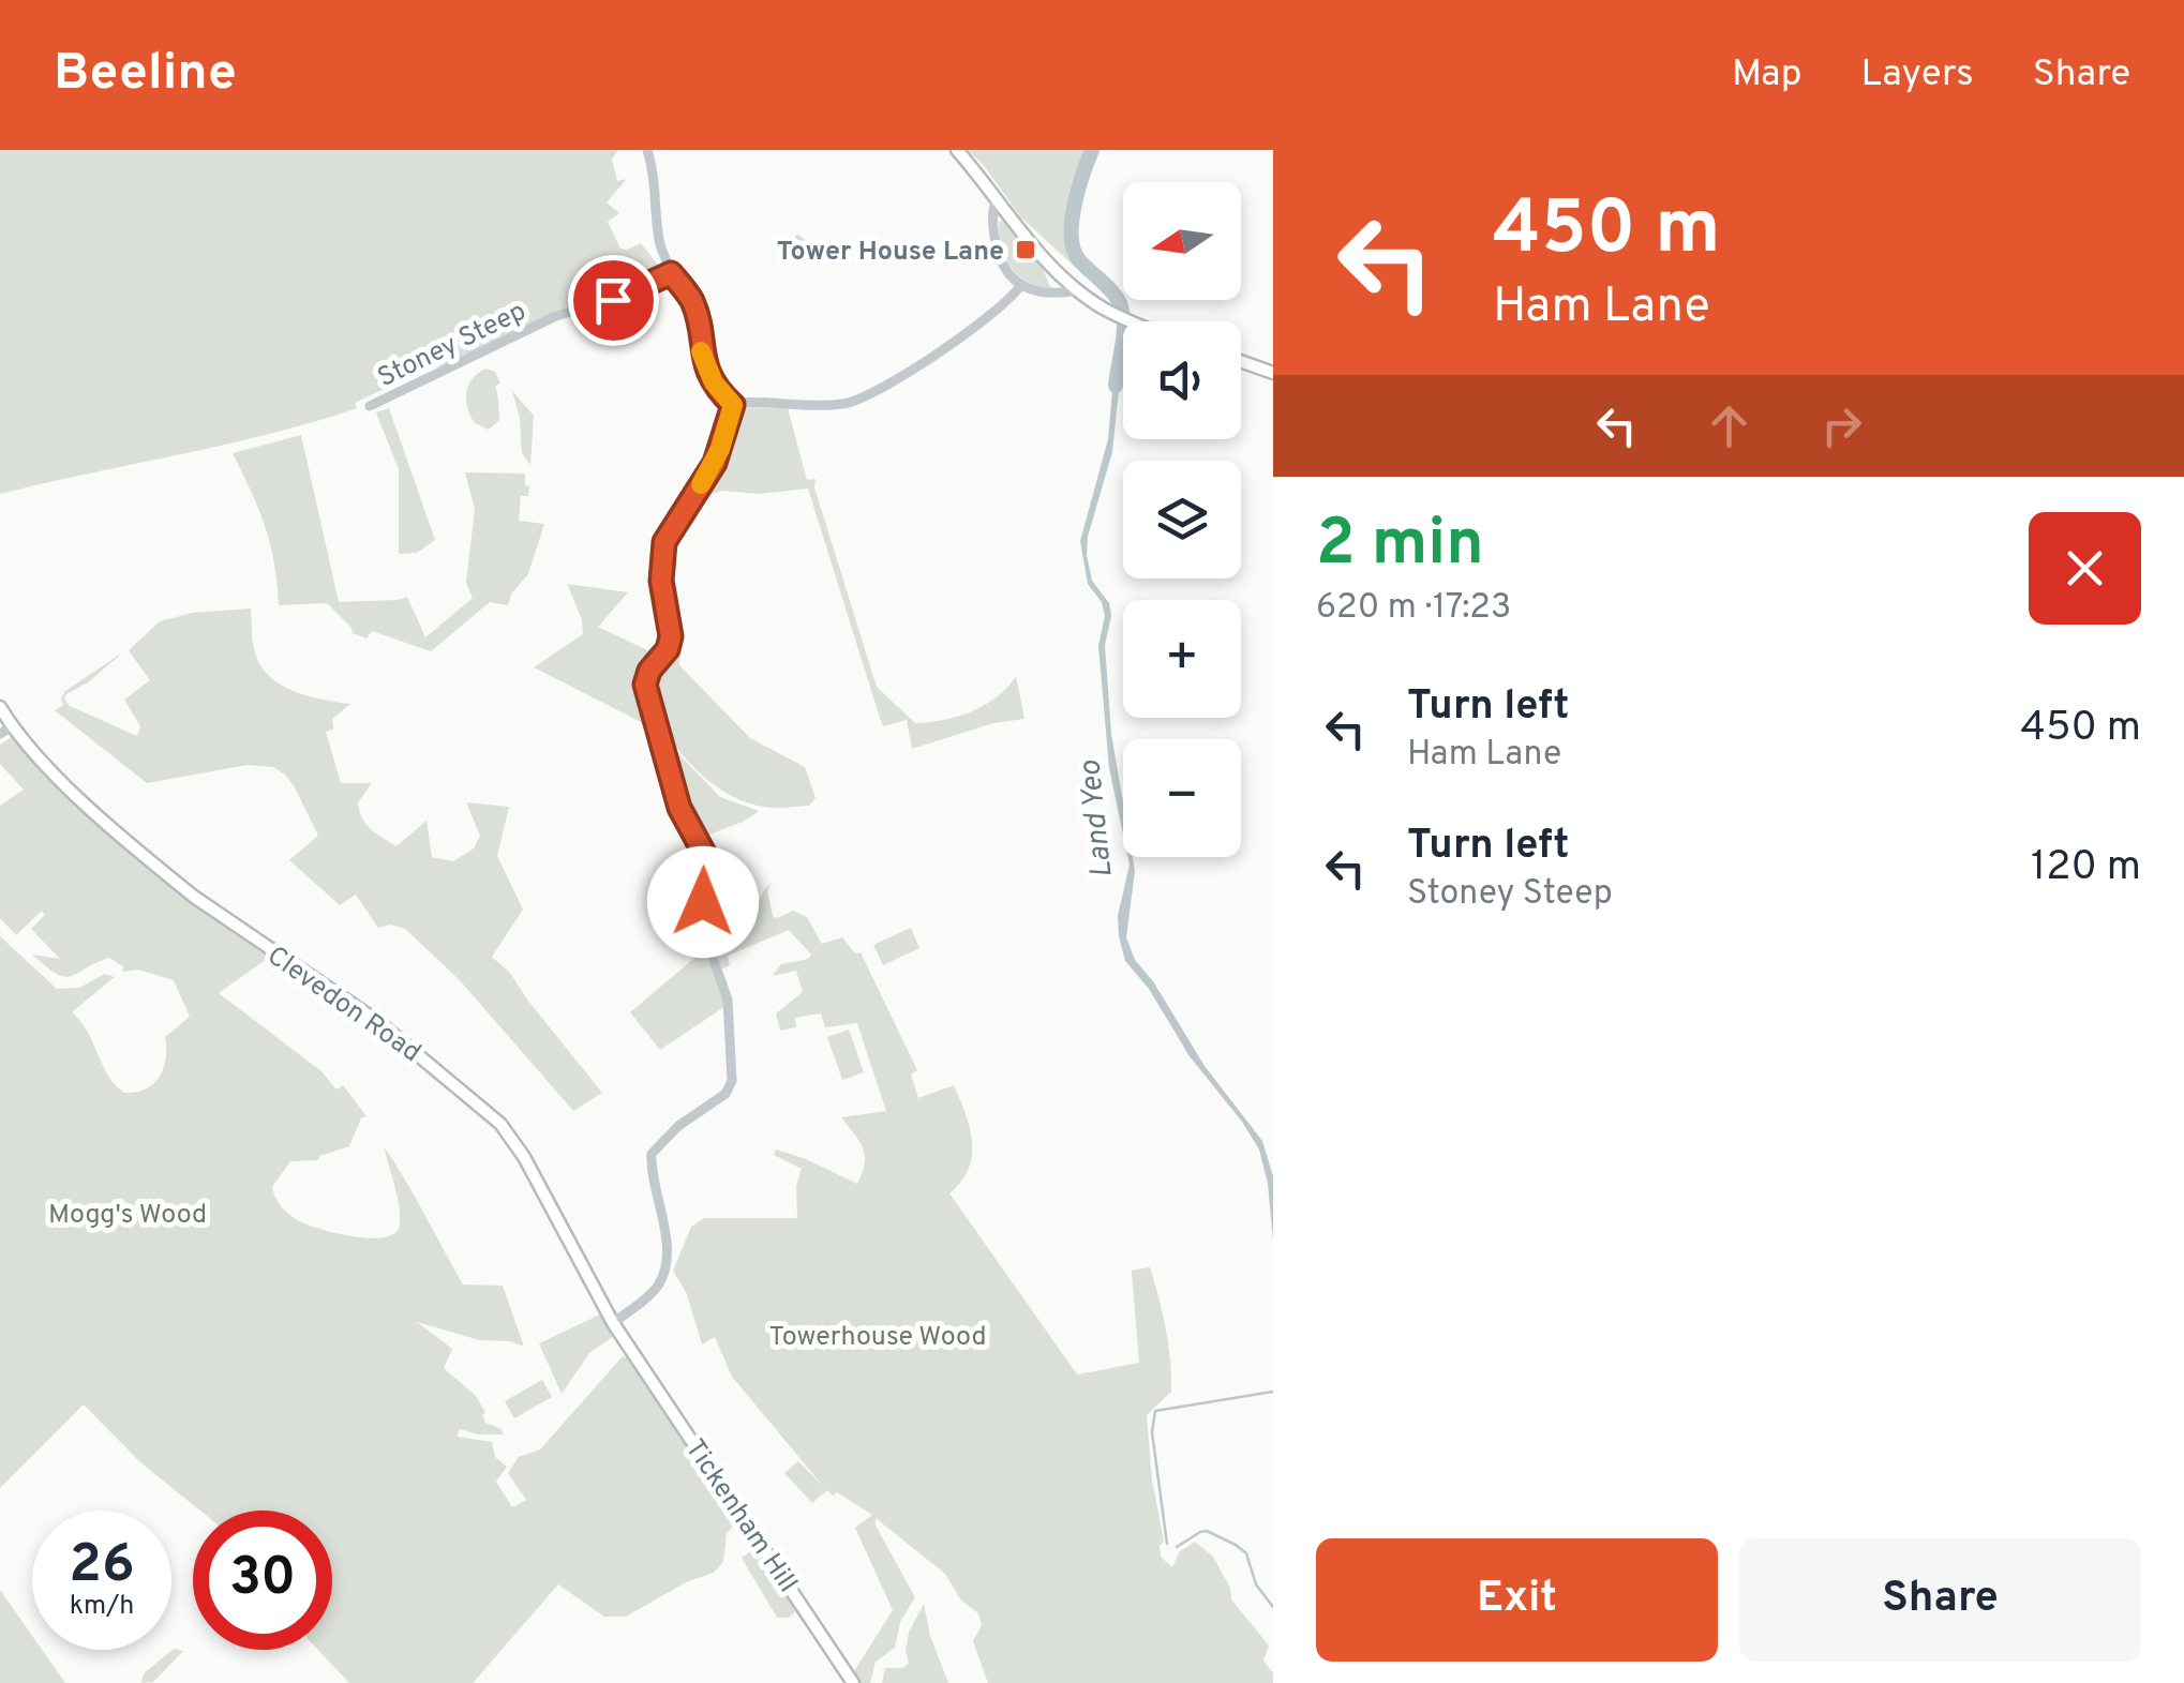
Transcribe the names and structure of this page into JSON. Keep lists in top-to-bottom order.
{
  "streets": {
    "main road": ["Clevedon Road", "Tickenham Hill"],
    "street": ["Stoney Steep"]
  },
  "crossings": [
    ["Clevedon Road", "Tickenham Hill"]
  ],
  "water": ["Land Yeo"],
  "parks": ["Mogg's Wood", "Towerhouse Wood"],
  "places": {
    "transit": ["Tower House Lane"]
  },
  "north": "left",
  "page": {
    "header": "Beeline",
    "nav": ["Map", "Layers", "Share"],
    "turn": ["450 m", "Ham Lane"],
    "map_buttons": ["+", "−"],
    "heading": ["2 min", "620 m · 17:23"],
    "list": [
      {
        "name": "Turn left",
        "note": "Ham Lane",
        "value": "450 m"
      },
      {
        "name": "Turn left",
        "note": "Stoney Steep",
        "value": "120 m"
      }
    ],
    "speed": "26 km/h",
    "limit": "30",
    "buttons": ["Exit", "Share"]
  }
}
